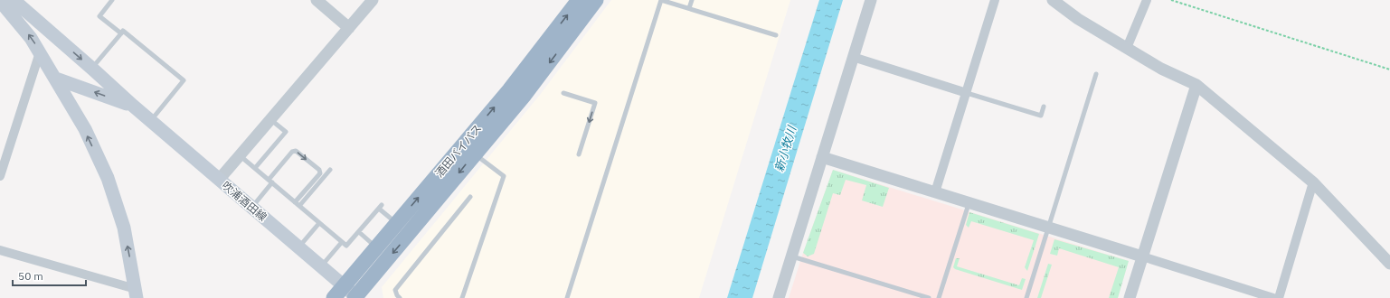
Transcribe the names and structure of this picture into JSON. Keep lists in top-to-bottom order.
{
  "streets": {
    "highway": ["酒田バイパス"],
    "main road": ["吹浦酒田線"]
  },
  "crossings": [
    ["酒田バイパス", "吹浦酒田線"]
  ],
  "water": ["新小牧川"],
  "scale_bar": "50 m"
}
